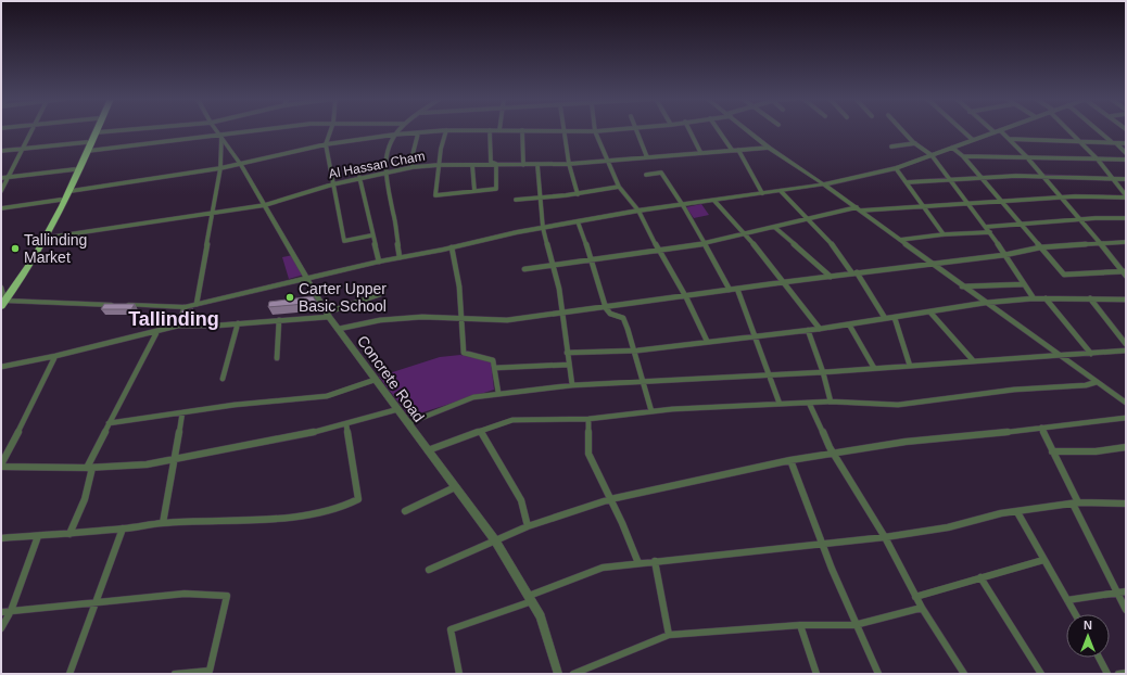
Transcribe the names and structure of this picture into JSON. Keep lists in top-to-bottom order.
{
  "streets": {
    "street": ["Al Hassan Cham", "Concrete Road"]
  },
  "crossings": [
    ["Al Hassan Cham", "Concrete Road"]
  ],
  "districts": ["Tallinding"],
  "places": ["Tallinding Market", "Carter Upper Basic School"],
  "north": "top"
}
